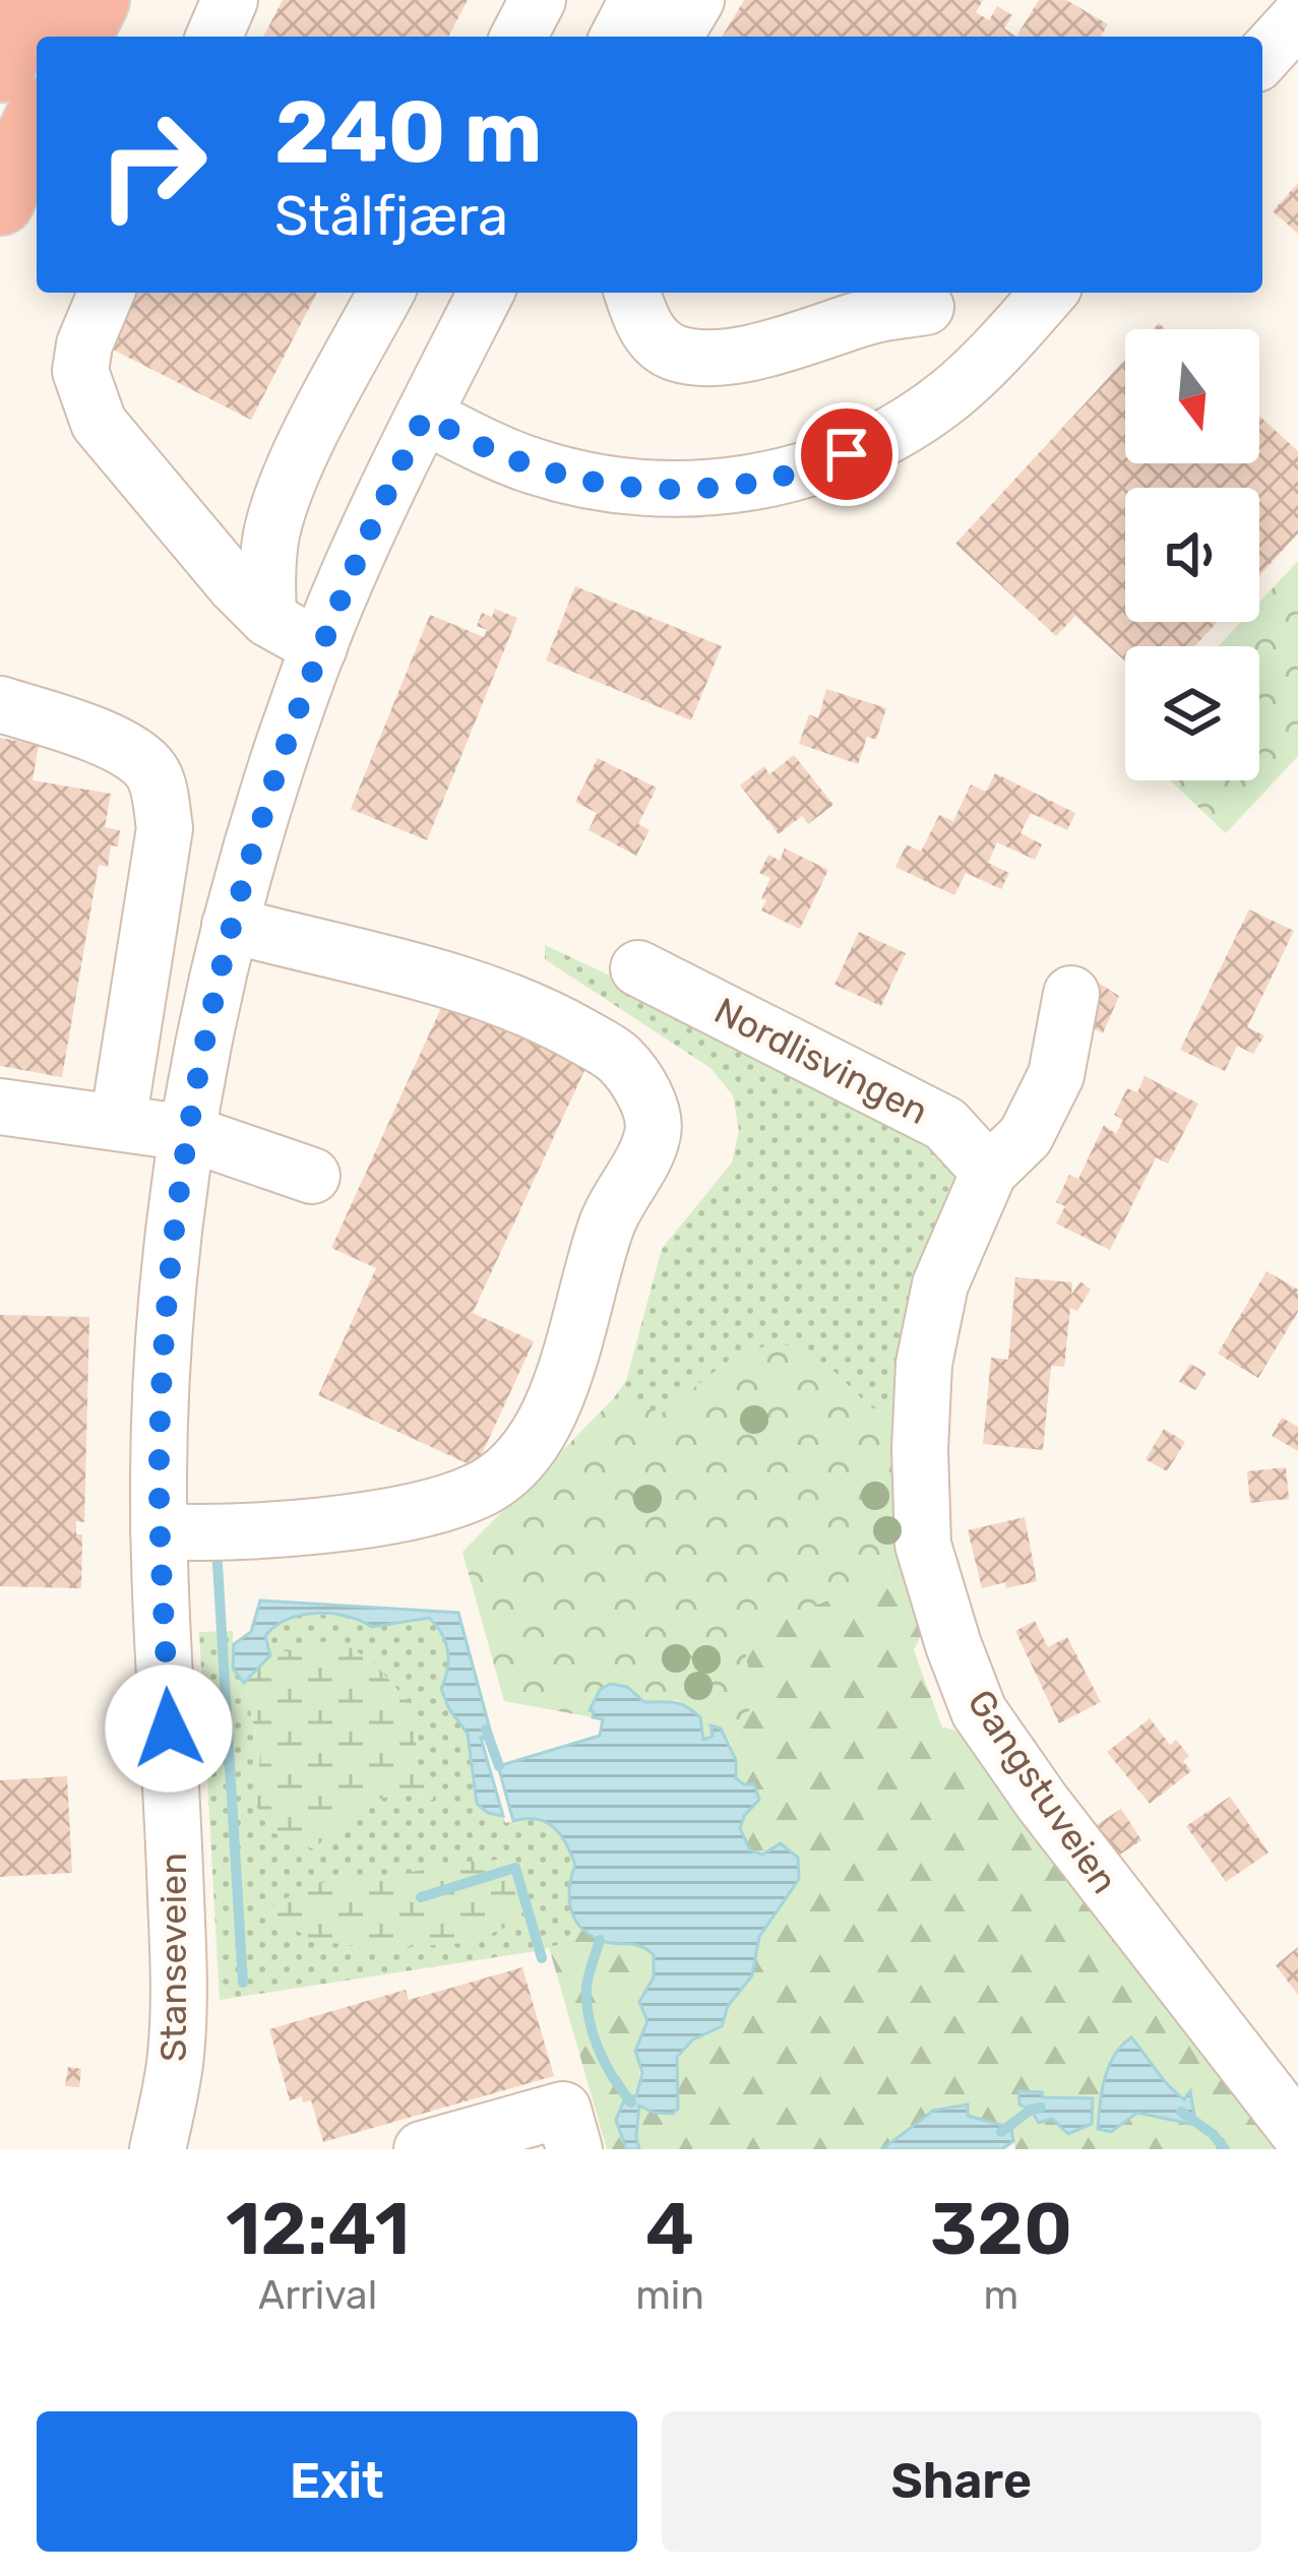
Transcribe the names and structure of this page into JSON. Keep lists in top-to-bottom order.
{
  "streets": {
    "street": ["Nordlisvingen", "Gangstuveien", "Stanseveien"]
  },
  "crossings": [
    ["Nordlisvingen", "Gangstuveien"]
  ],
  "north": "bottom",
  "page": {
    "turn": ["240 m", "Stålfjæra"],
    "eta": [
      "12:41",
      "Arrival",
      "4",
      "min",
      "320",
      "m"
    ],
    "buttons": ["Exit", "Share"]
  }
}
